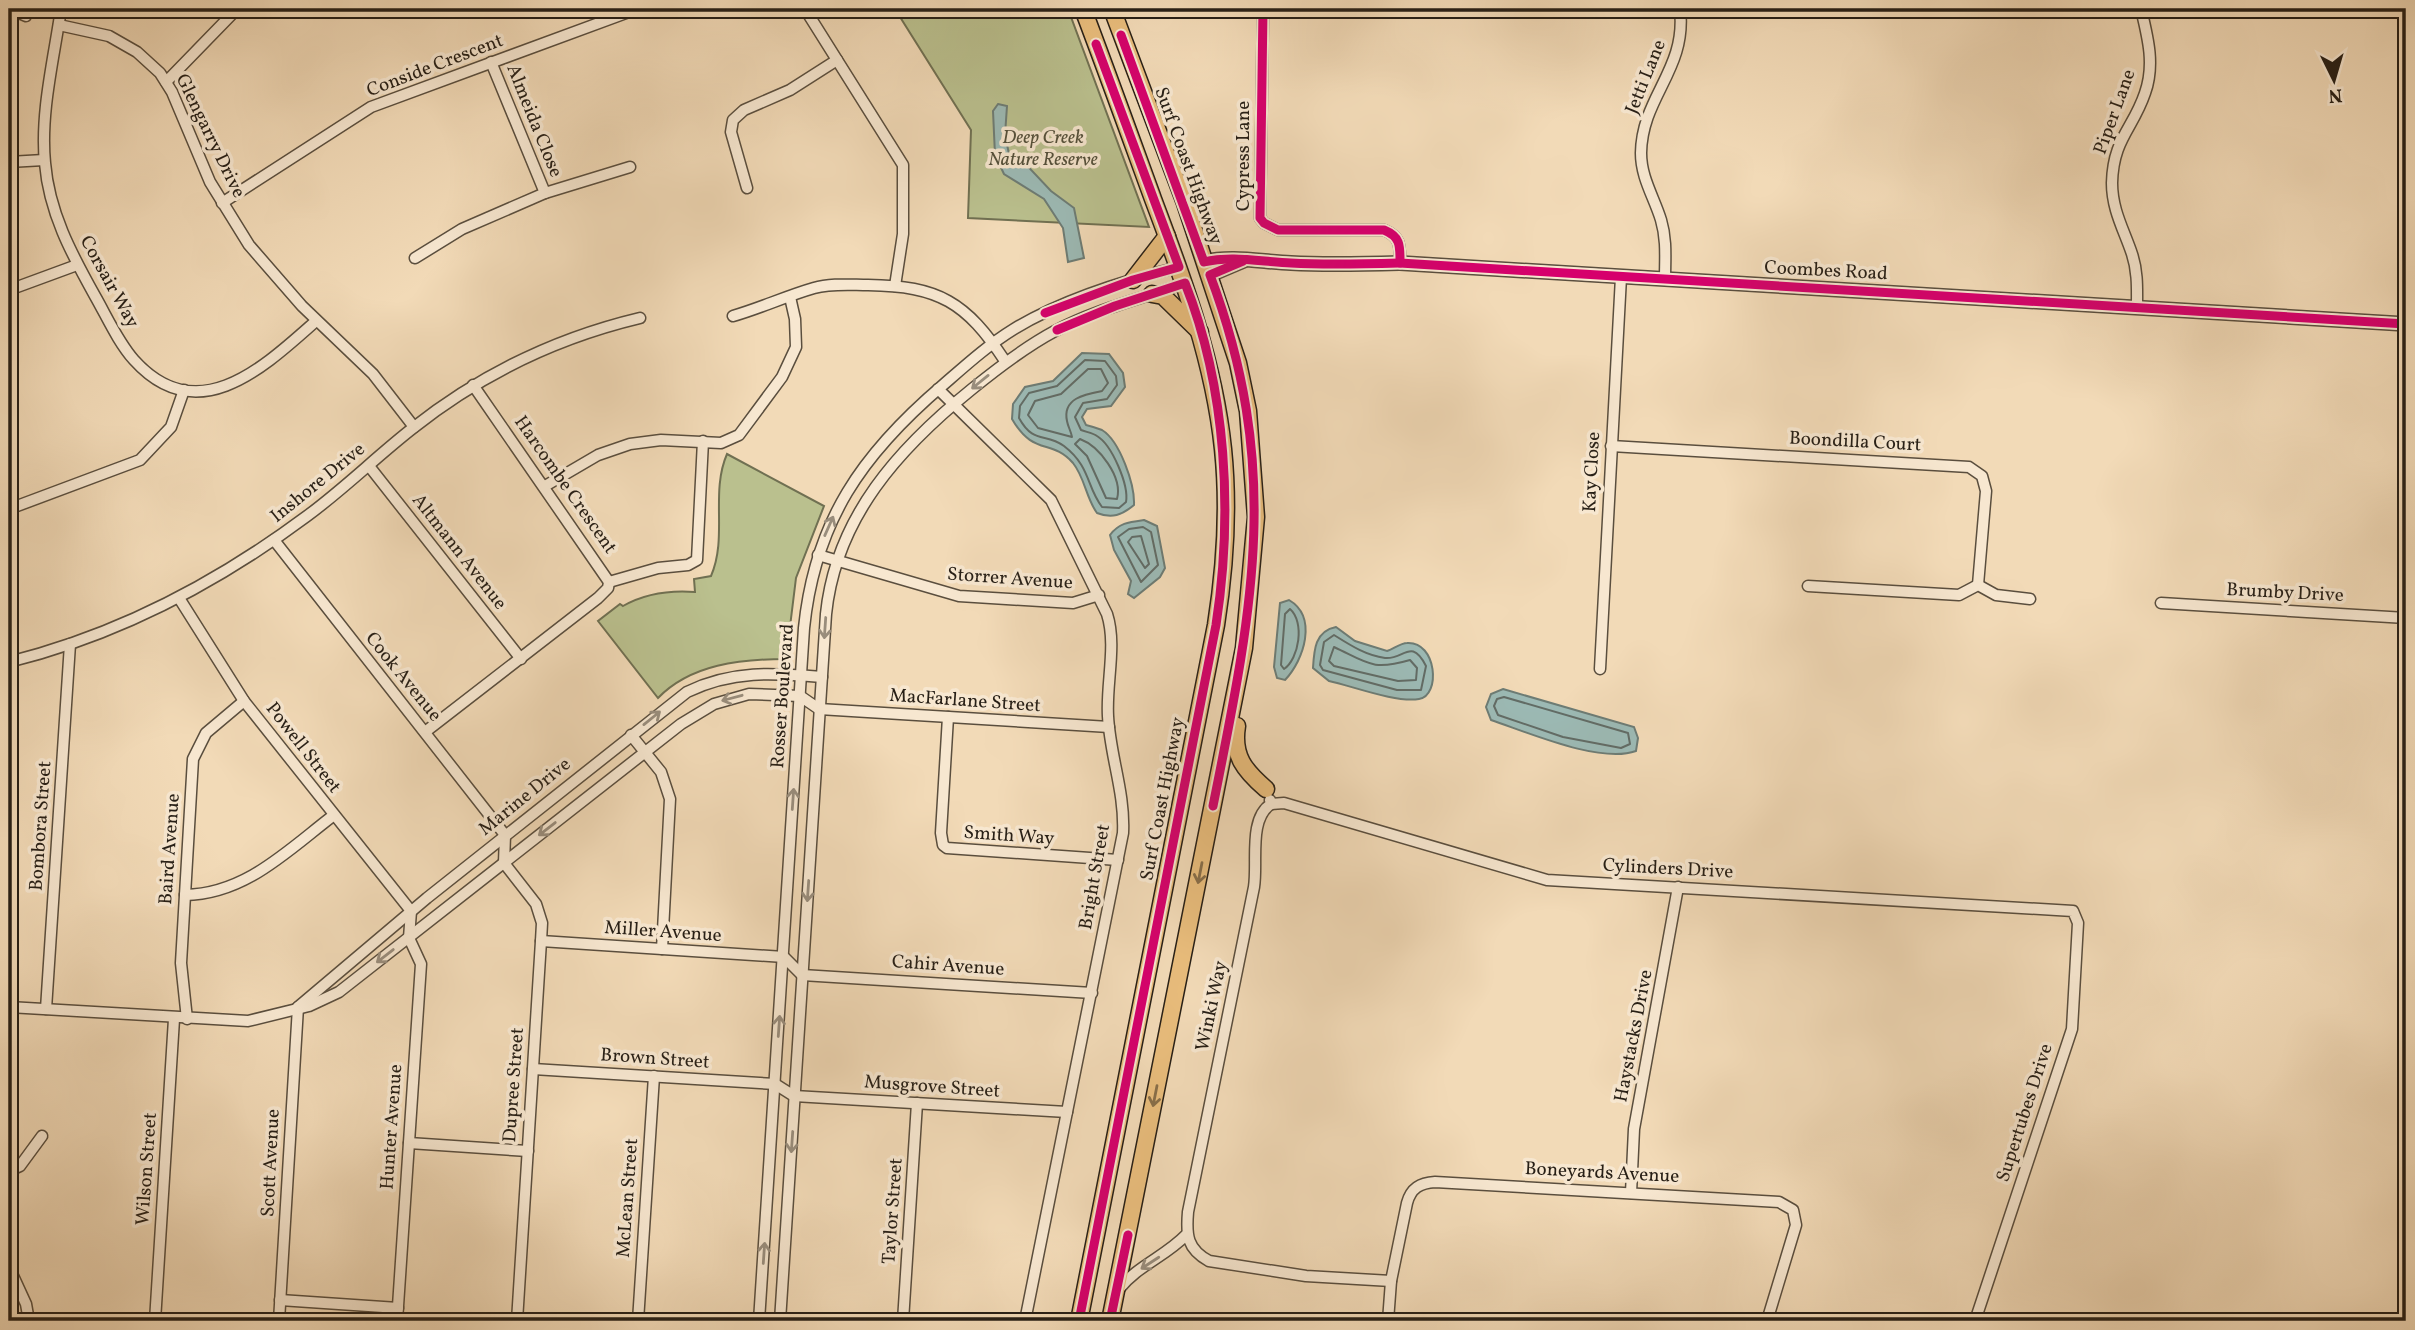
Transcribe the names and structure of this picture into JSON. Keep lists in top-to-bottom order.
{
  "streets": {
    "main road": ["Surf Coast Highway"],
    "street": [
      "Conside Crescent",
      "Jetti Lane",
      "Piper Lane",
      "Almeida Close",
      "Glengarry Drive",
      "Cypress Lane",
      "Coombes Road",
      "Corsair Way",
      "Boondilla Court",
      "Kay Close",
      "Inshore Drive",
      "Harcombe Crescent",
      "Altmann Avenue",
      "Storrer Avenue",
      "Brumby Drive",
      "Cook Avenue",
      "Rosser Boulevard",
      "MacFarlane Street",
      "Powell Street",
      "Marine Drive",
      "Bombora Street",
      "Smith Way",
      "Baird Avenue",
      "Cylinders Drive",
      "Bright Street",
      "Miller Avenue",
      "Cahir Avenue",
      "Winki Way",
      "Haystacks Drive",
      "Brown Street",
      "Dupree Street",
      "Musgrove Street",
      "Supertubes Drive",
      "Hunter Avenue",
      "Scott Avenue",
      "Wilson Street",
      "Boneyards Avenue",
      "McLean Street",
      "Taylor Street"
    ]
  },
  "crossings": [
    ["Conside Crescent", "Almeida Close"],
    ["Conside Crescent", "Glengarry Drive"],
    ["Jetti Lane", "Coombes Road"],
    ["Piper Lane", "Coombes Road"],
    ["Glengarry Drive", "Corsair Way"],
    ["Glengarry Drive", "Inshore Drive"],
    ["Cypress Lane", "Coombes Road"],
    ["Surf Coast Highway", "Coombes Road"],
    ["Surf Coast Highway", "Rosser Boulevard"],
    ["Coombes Road", "Kay Close"],
    ["Boondilla Court", "Kay Close"],
    ["Inshore Drive", "Harcombe Crescent"],
    ["Inshore Drive", "Altmann Avenue"],
    ["Inshore Drive", "Cook Avenue"],
    ["Inshore Drive", "Powell Street"],
    ["Inshore Drive", "Bombora Street"],
    ["Harcombe Crescent", "Altmann Avenue"],
    ["Harcombe Crescent", "Cook Avenue"],
    ["Storrer Avenue", "Rosser Boulevard"],
    ["Storrer Avenue", "Bright Street"],
    ["Cook Avenue", "Marine Drive"],
    ["Rosser Boulevard", "MacFarlane Street"],
    ["Rosser Boulevard", "Marine Drive"],
    ["Rosser Boulevard", "Bright Street"],
    ["Rosser Boulevard", "Miller Avenue"],
    ["Rosser Boulevard", "Cahir Avenue"],
    ["Rosser Boulevard", "Brown Street"],
    ["Rosser Boulevard", "Musgrove Street"],
    ["MacFarlane Street", "Smith Way"],
    ["MacFarlane Street", "Bright Street"],
    ["Powell Street", "Marine Drive"],
    ["Powell Street", "Baird Avenue"],
    ["Marine Drive", "Bombora Street"],
    ["Marine Drive", "Baird Avenue"],
    ["Marine Drive", "Dupree Street"],
    ["Marine Drive", "Hunter Avenue"],
    ["Marine Drive", "Scott Avenue"],
    ["Marine Drive", "Wilson Street"],
    ["Smith Way", "Bright Street"],
    ["Cylinders Drive", "Winki Way"],
    ["Cylinders Drive", "Haystacks Drive"],
    ["Cylinders Drive", "Supertubes Drive"],
    ["Bright Street", "Cahir Avenue"],
    ["Bright Street", "Musgrove Street"],
    ["Miller Avenue", "Dupree Street"],
    ["Haystacks Drive", "Boneyards Avenue"],
    ["Brown Street", "Dupree Street"],
    ["Brown Street", "McLean Street"],
    ["Musgrove Street", "Taylor Street"]
  ],
  "parks": ["Deep Creek Nature Reserve"],
  "north": "bottom"
}
